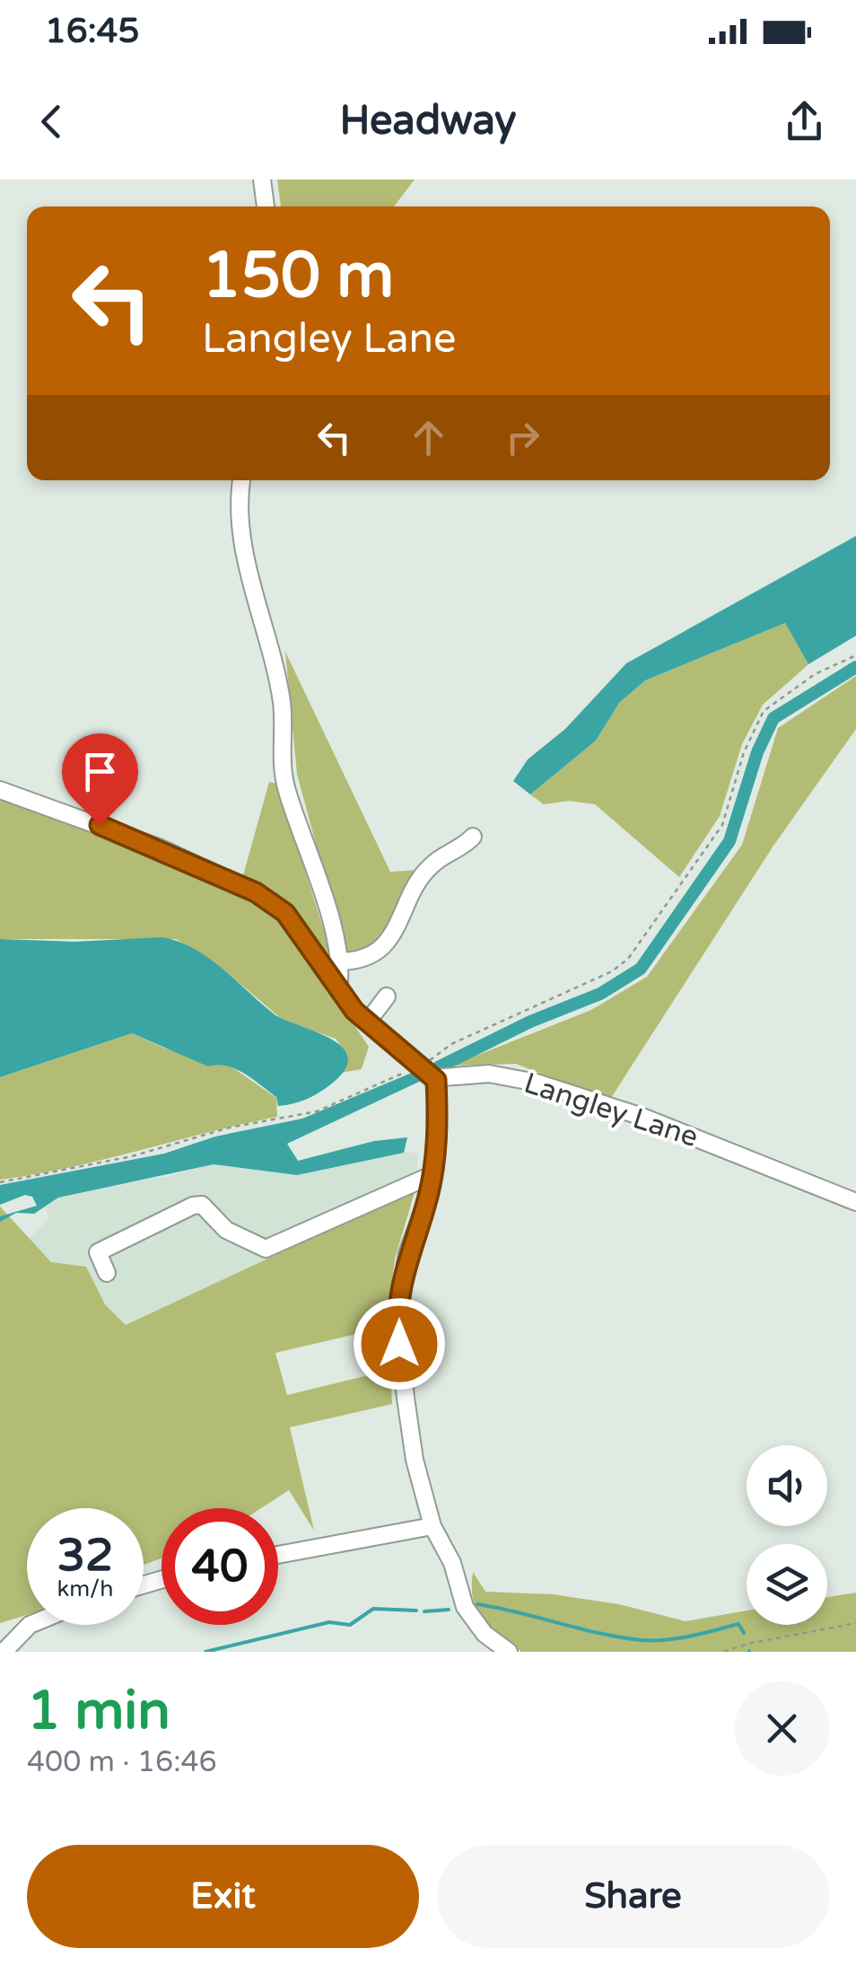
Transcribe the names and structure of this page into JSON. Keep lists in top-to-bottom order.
{
  "streets": {
    "street": ["Langley Lane"]
  },
  "page": {
    "status": "16:45",
    "header": "Headway",
    "turn": ["150 m", "Langley Lane"],
    "speed": "32 km/h",
    "limit": "40",
    "heading": ["1 min", "400 m · 16:46"],
    "buttons": ["Exit", "Share"]
  }
}
